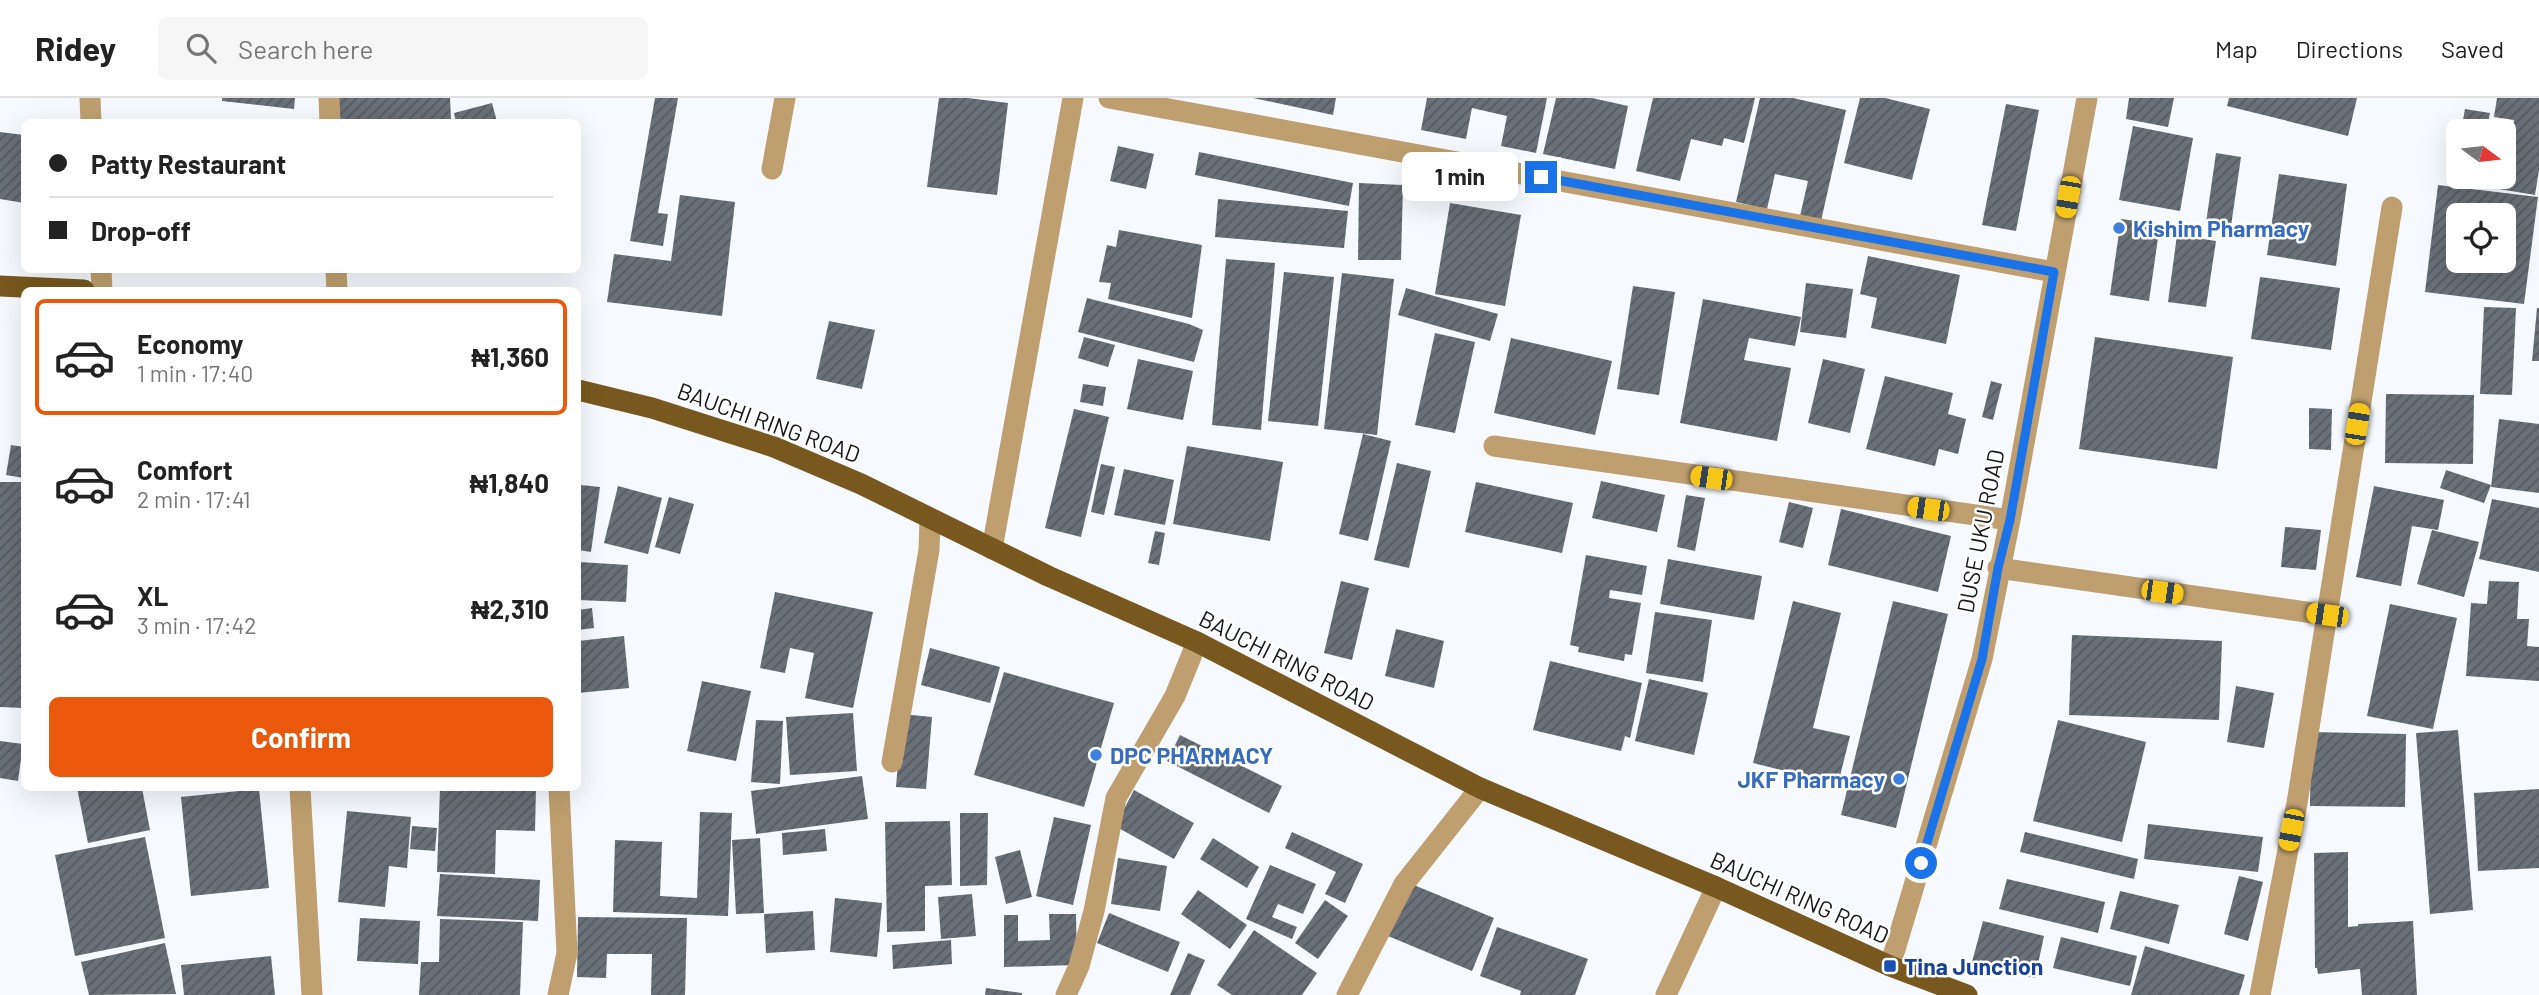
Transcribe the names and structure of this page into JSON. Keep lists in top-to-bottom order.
{
  "streets": {
    "main road": ["BAUCHI RING ROAD"],
    "street": ["DUSE UKU ROAD"]
  },
  "crossings": [
    ["BAUCHI RING ROAD", "DUSE UKU ROAD"]
  ],
  "places": {
    "other": ["Kishim Pharmacy", "DPC PHARMACY", "JKF Pharmacy"],
    "transit": ["Tina Junction"]
  },
  "north": "right",
  "page": {
    "header": "Ridey",
    "search": "Search here",
    "nav": ["Map", "Directions", "Saved"],
    "banner": ["Patty Restaurant", "Drop-off"],
    "bubble": "1 min",
    "list": [
      {
        "name": "Economy",
        "note": "1 min · 17:40",
        "value": "₦1,360"
      },
      {
        "name": "Comfort",
        "note": "2 min · 17:41",
        "value": "₦1,840"
      },
      {
        "name": "XL",
        "note": "3 min · 17:42",
        "value": "₦2,310"
      }
    ],
    "buttons": "Confirm"
  }
}
